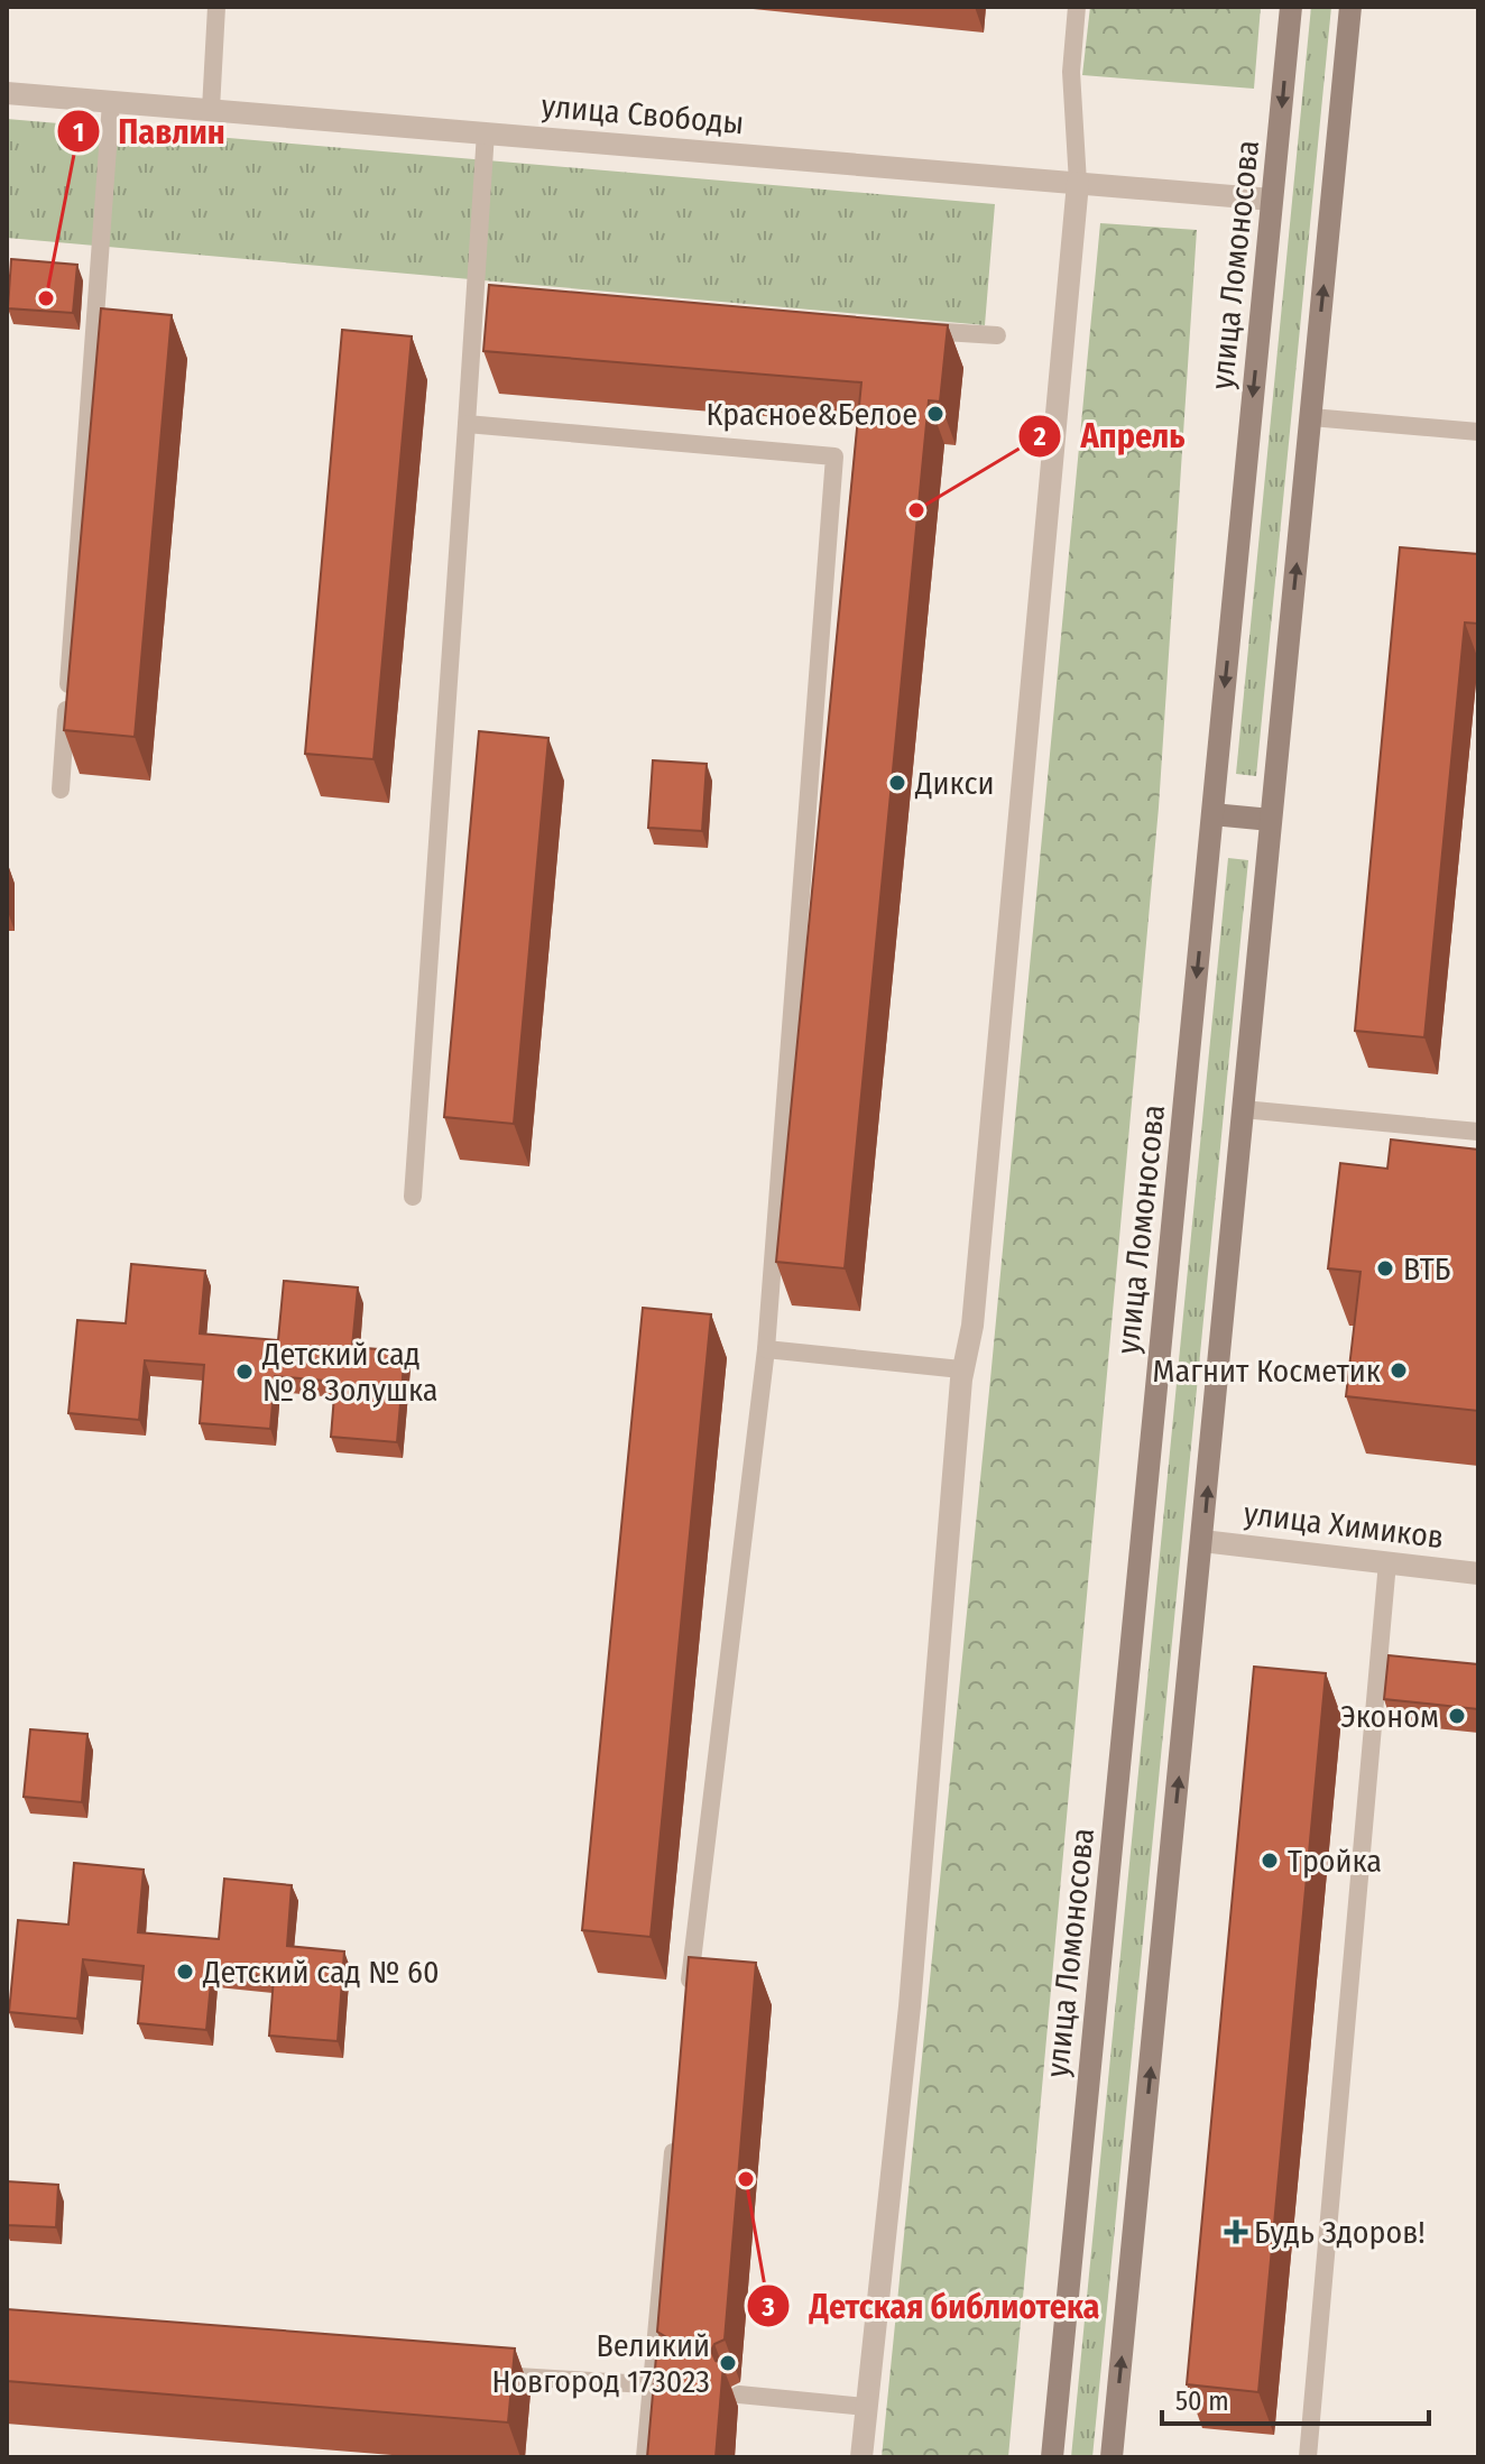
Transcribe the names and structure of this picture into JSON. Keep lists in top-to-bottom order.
{
  "streets": {
    "main road": ["улица Ломоносова"],
    "street": ["улица Свободы", "улица Химиков"]
  },
  "crossings": [
    ["улица Свободы", "улица Ломоносова"]
  ],
  "places": {
    "other": [
      "Павлин",
      "Красное&Белое",
      "Апрель",
      "Дикси",
      "ВТБ",
      "Магнит Косметик",
      "Детский сад № 8 Золушка",
      "Эконом",
      "Тройка",
      "Детский сад № 60",
      "Детская библиотека",
      "Великий Новгород 173023"
    ],
    "health": ["Будь Здоров!"]
  },
  "scale_bar": "50 m"
}
